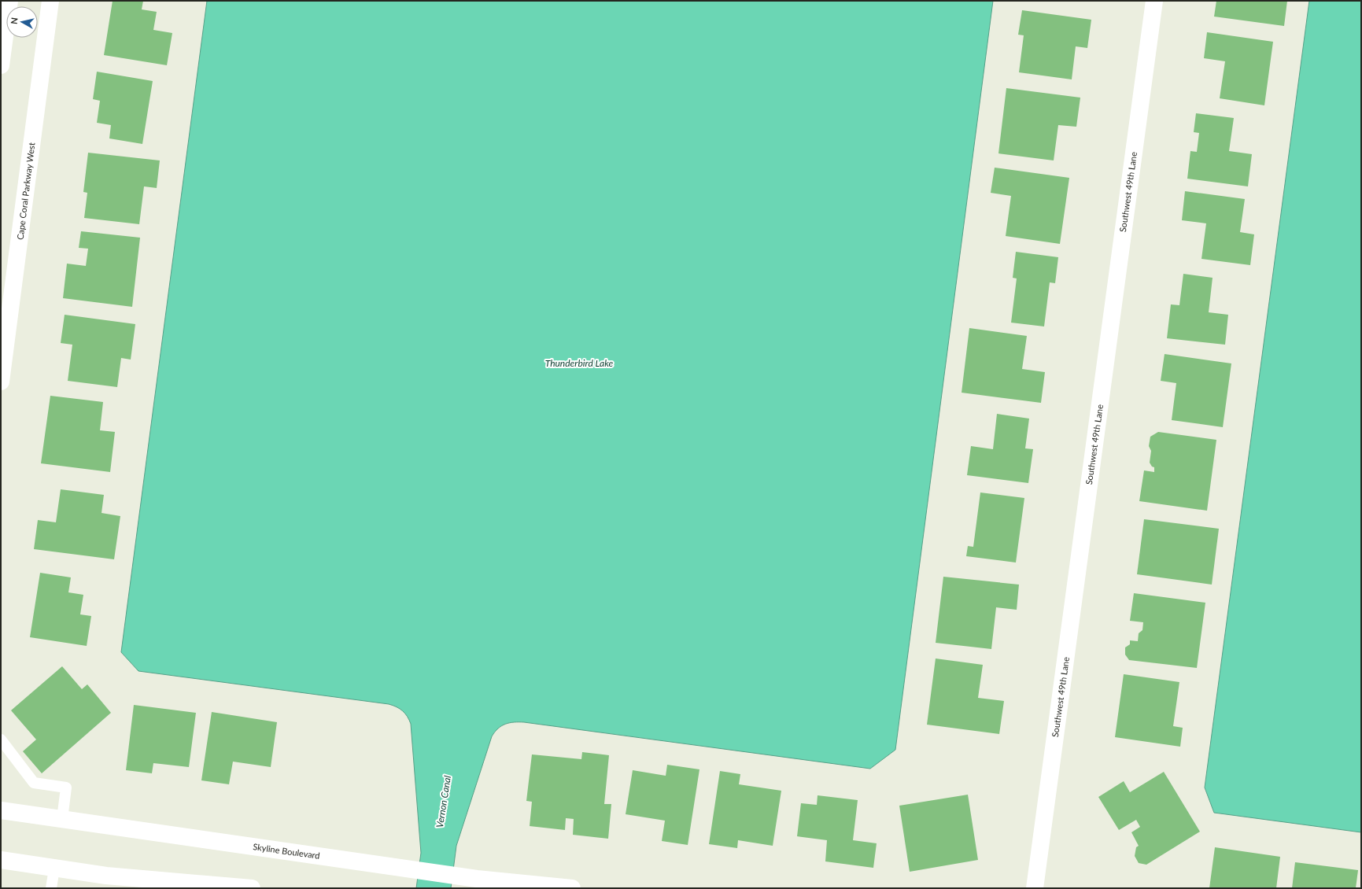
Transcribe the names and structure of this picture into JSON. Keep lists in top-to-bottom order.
{
  "streets": {
    "street": ["Cape Coral Parkway West", "Southwest 49th Lane", "Skyline Boulevard"]
  },
  "water": ["Thunderbird Lake", "Vernon Canal"],
  "north": "left"
}
